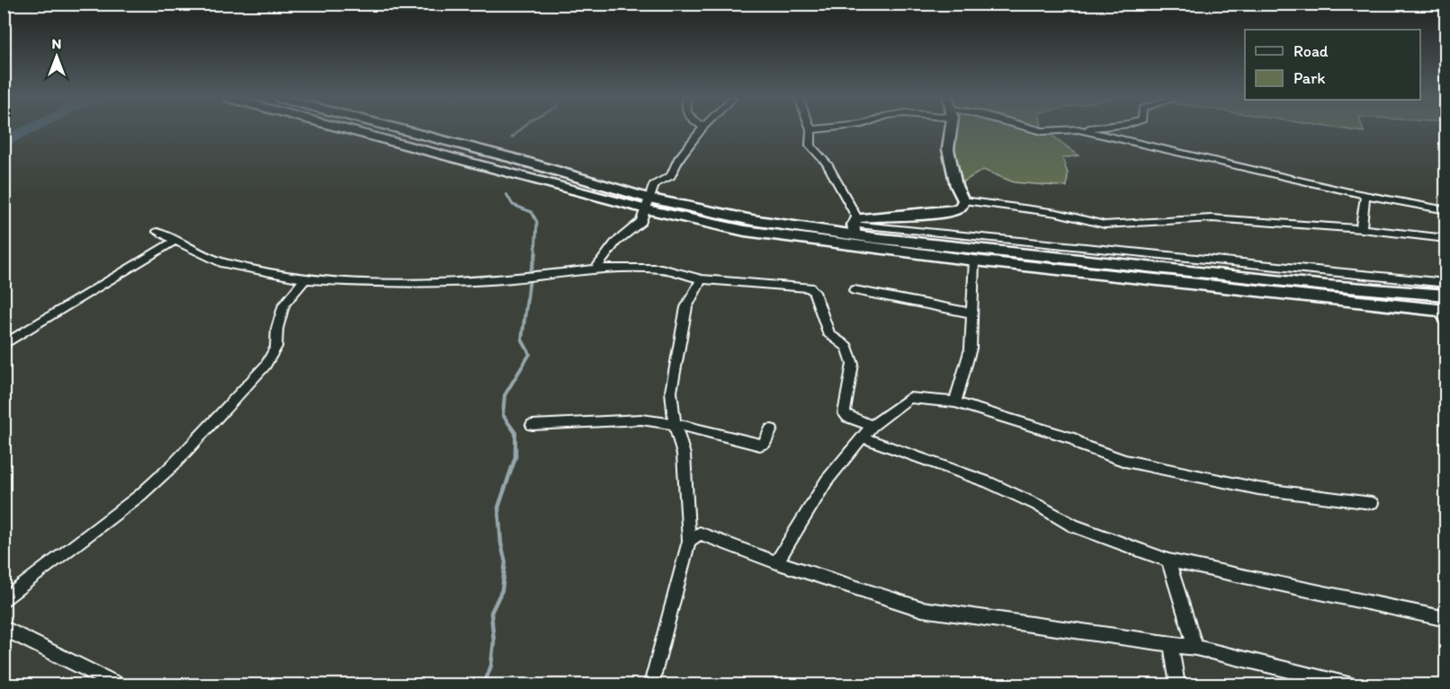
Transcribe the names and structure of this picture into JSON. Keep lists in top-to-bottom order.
{
  "legend": ["Road", "Park"],
  "north": "top"
}
